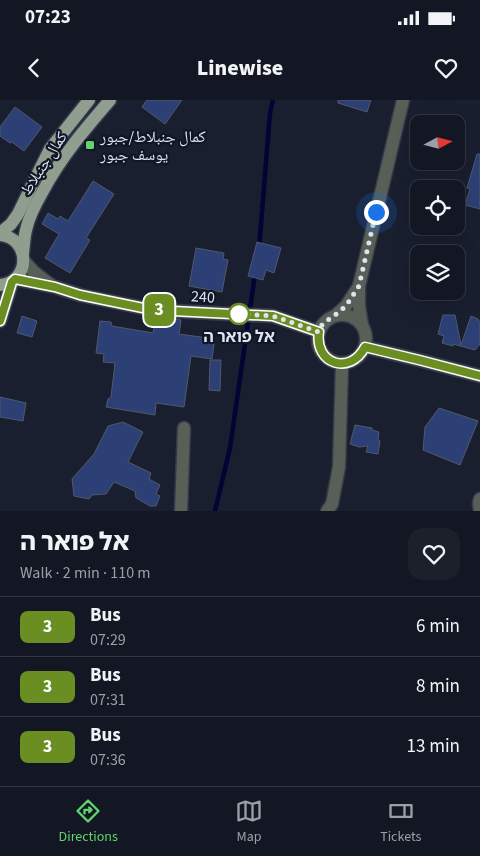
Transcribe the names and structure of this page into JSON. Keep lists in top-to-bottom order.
{
  "streets": {
    "main road": ["كمال جنبلاط"],
    "street": ["240"]
  },
  "crossings": [
    ["كمال جنبلاط", "240"]
  ],
  "places": {
    "transit": ["كمال جنبلاط/جبور يوسف جبور"],
    "other": ["אל פואר ה"]
  },
  "lines": ["bus line 3"],
  "north": "right",
  "page": {
    "status": "07:23",
    "header": "Linewise",
    "on_map": "3",
    "heading": ["אל פואר ה", "Walk · 2 min · 110 m"],
    "list": [
      {
        "mark": "3",
        "name": "Bus",
        "note": "07:29",
        "value": "6 min"
      },
      {
        "mark": "3",
        "name": "Bus",
        "note": "07:31",
        "value": "8 min"
      },
      {
        "mark": "3",
        "name": "Bus",
        "note": "07:36",
        "value": "13 min"
      }
    ],
    "tabs": ["Directions", "Map", "Tickets"]
  }
}
